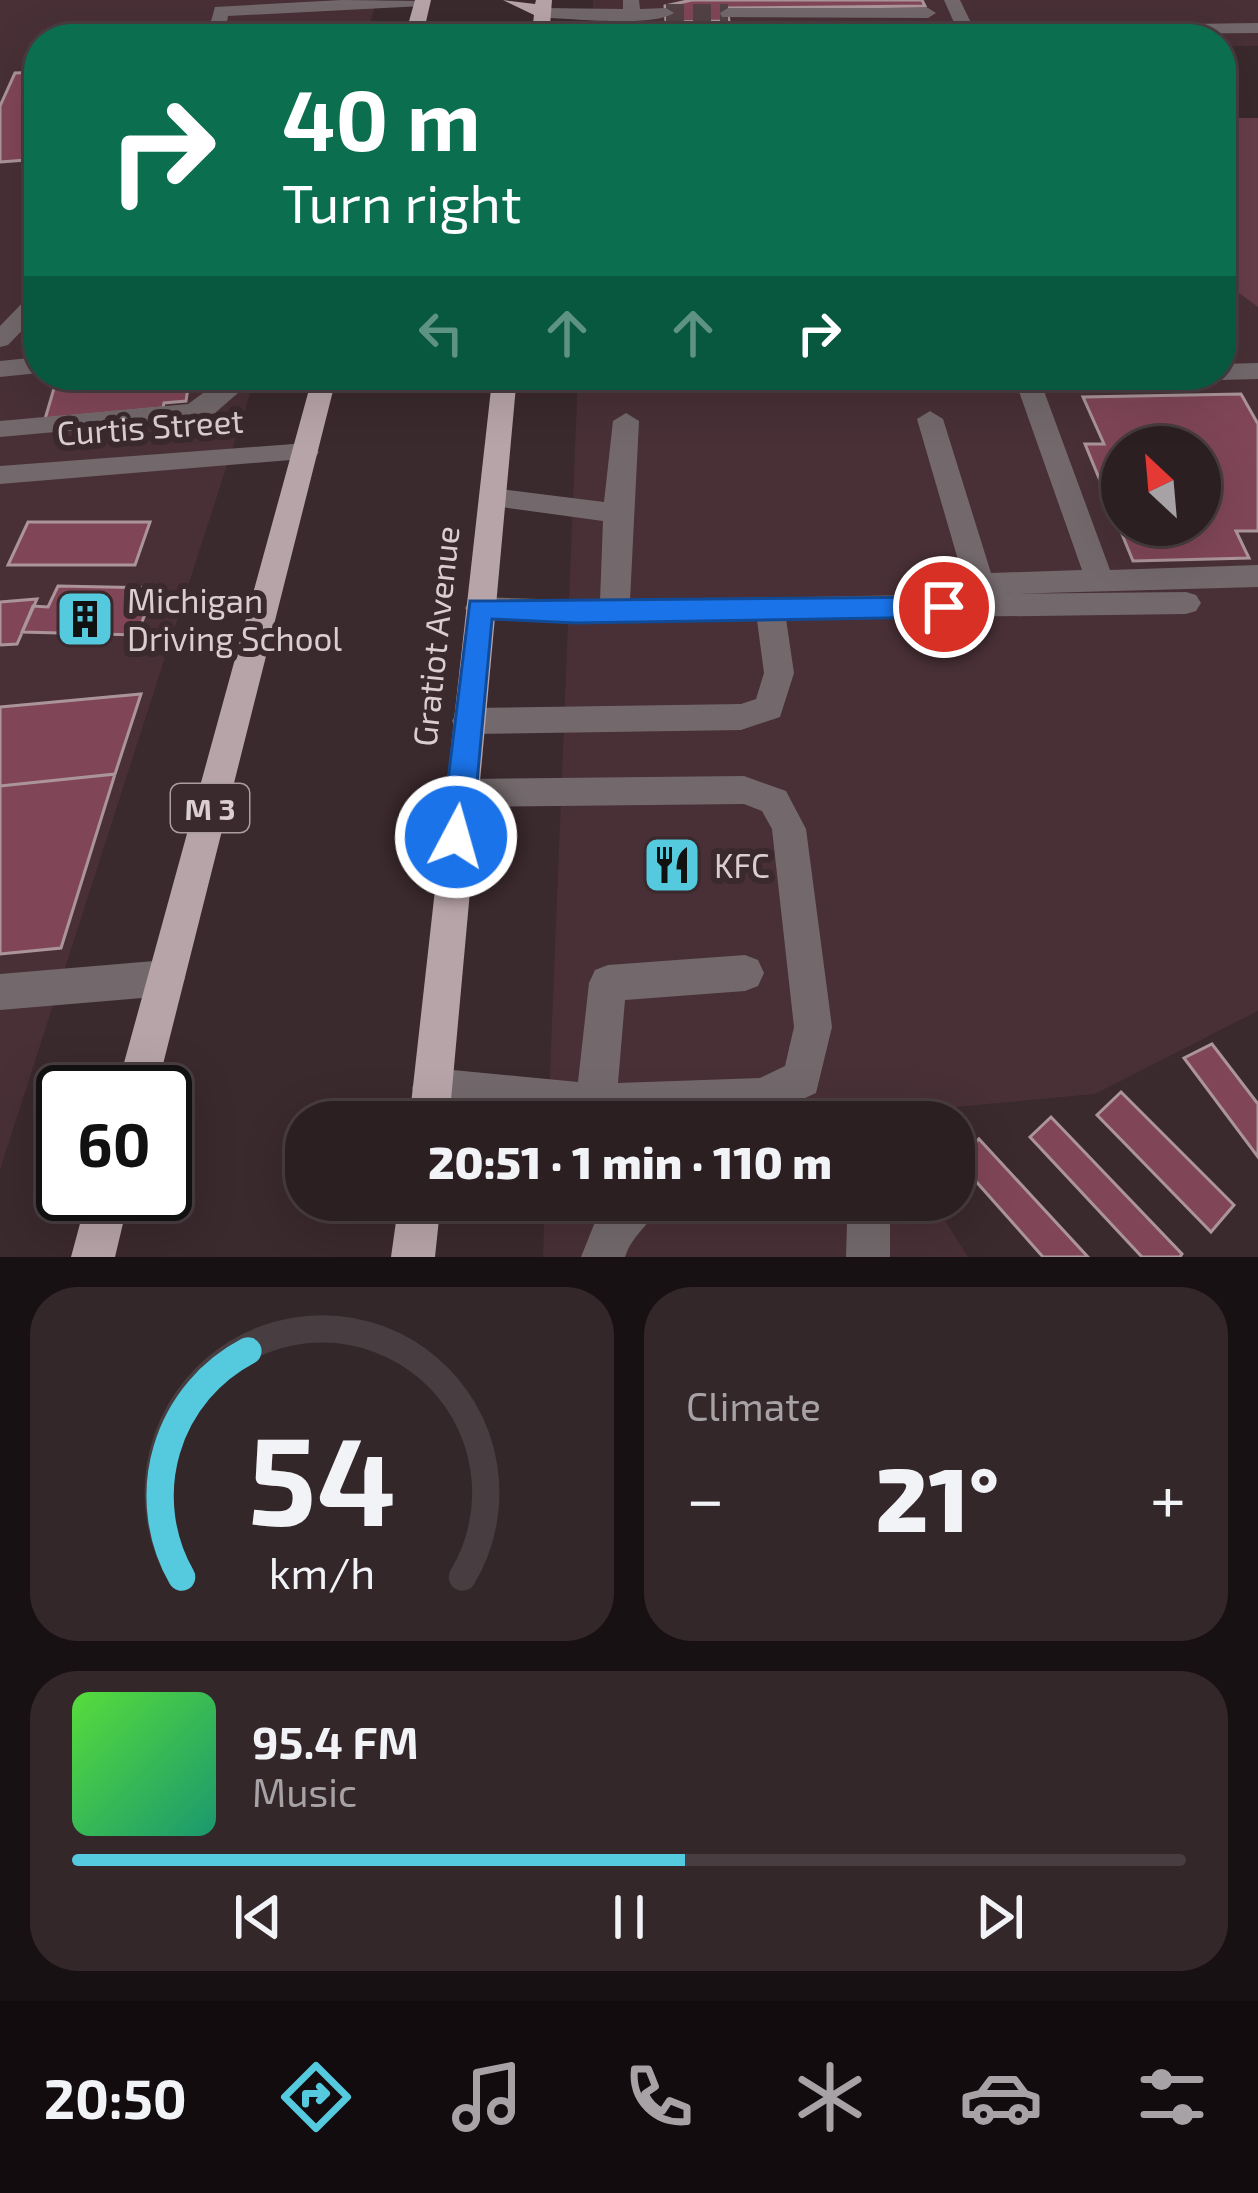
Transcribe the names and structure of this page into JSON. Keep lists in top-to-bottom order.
{
  "streets": {
    "main road": ["Gratiot Avenue", "M 3"],
    "street": ["Curtis Street"]
  },
  "crossings": [
    ["Curtis Street", "M 3"]
  ],
  "places": {
    "building": ["Michigan Driving School"],
    "restaurant": ["KFC"]
  },
  "north": "top left",
  "page": {
    "turn": ["40 m", "Turn right"],
    "limit": "60",
    "trip": "20:51 · 1 min · 110 m",
    "tile": "Climate",
    "heat": ["−", "21°", "+"],
    "song": ["95.4 FM", "Music"],
    "tabs": "20:50",
    "gauge": ["54", "km/h"]
  }
}
